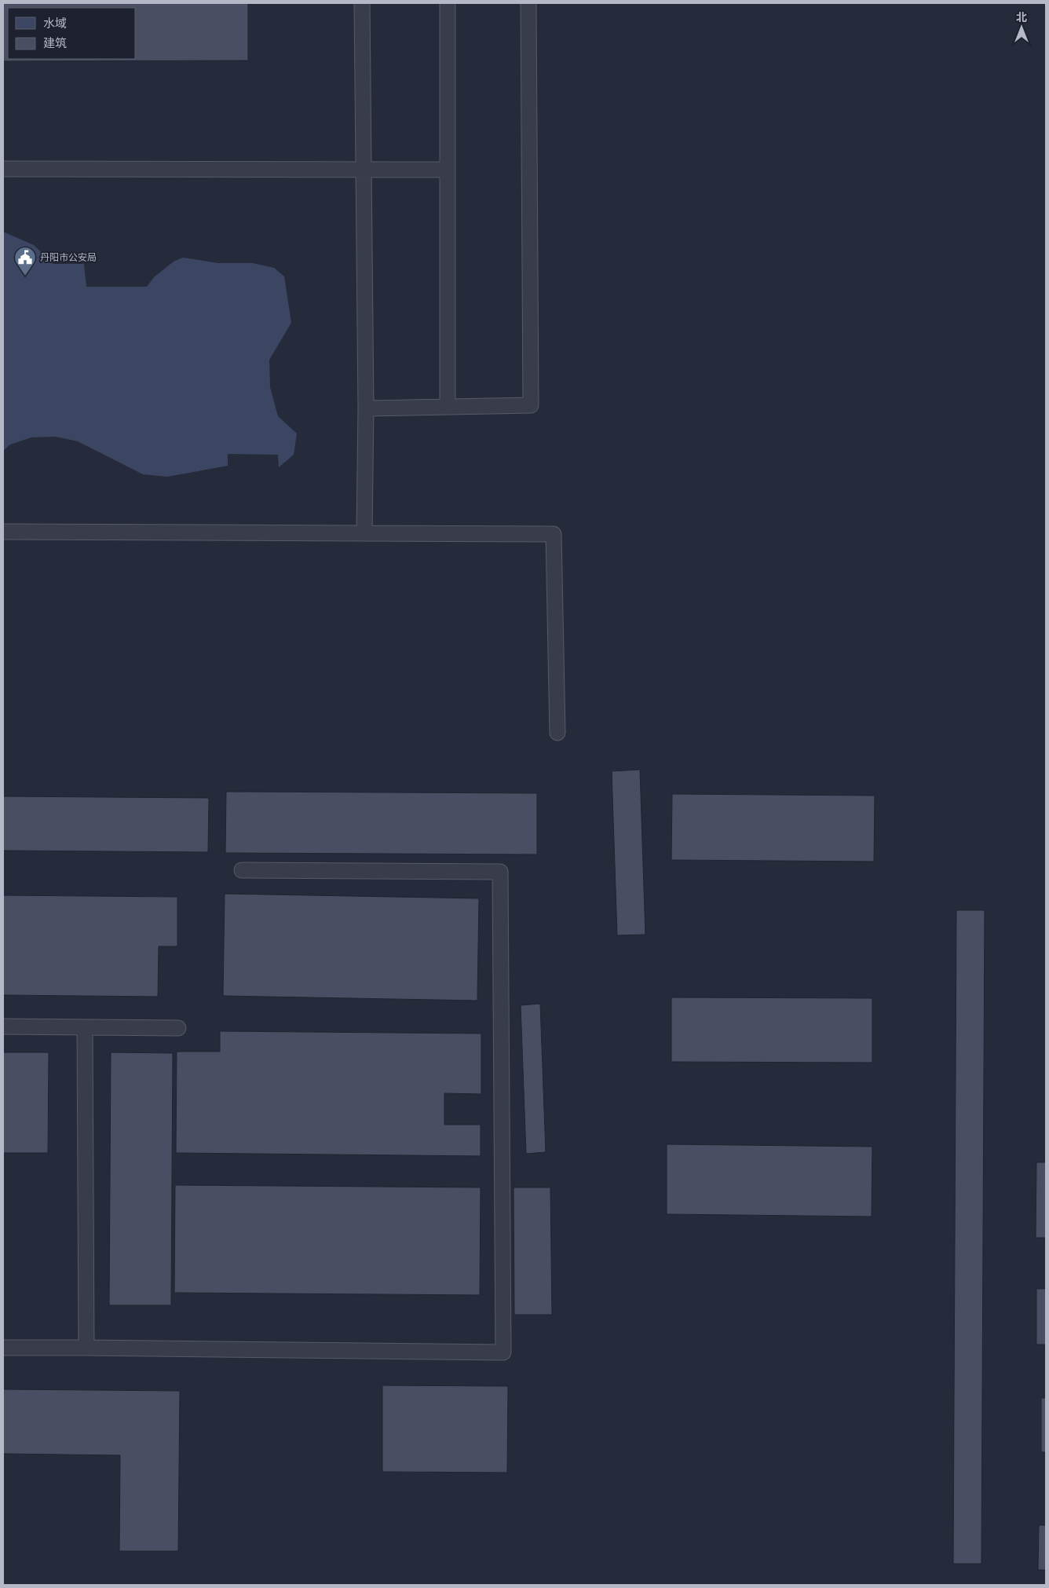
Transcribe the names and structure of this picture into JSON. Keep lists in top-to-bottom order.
{
  "places": {
    "public building": ["丹阳市公安局"]
  },
  "legend": ["水域", "建筑"],
  "north": "top"
}
